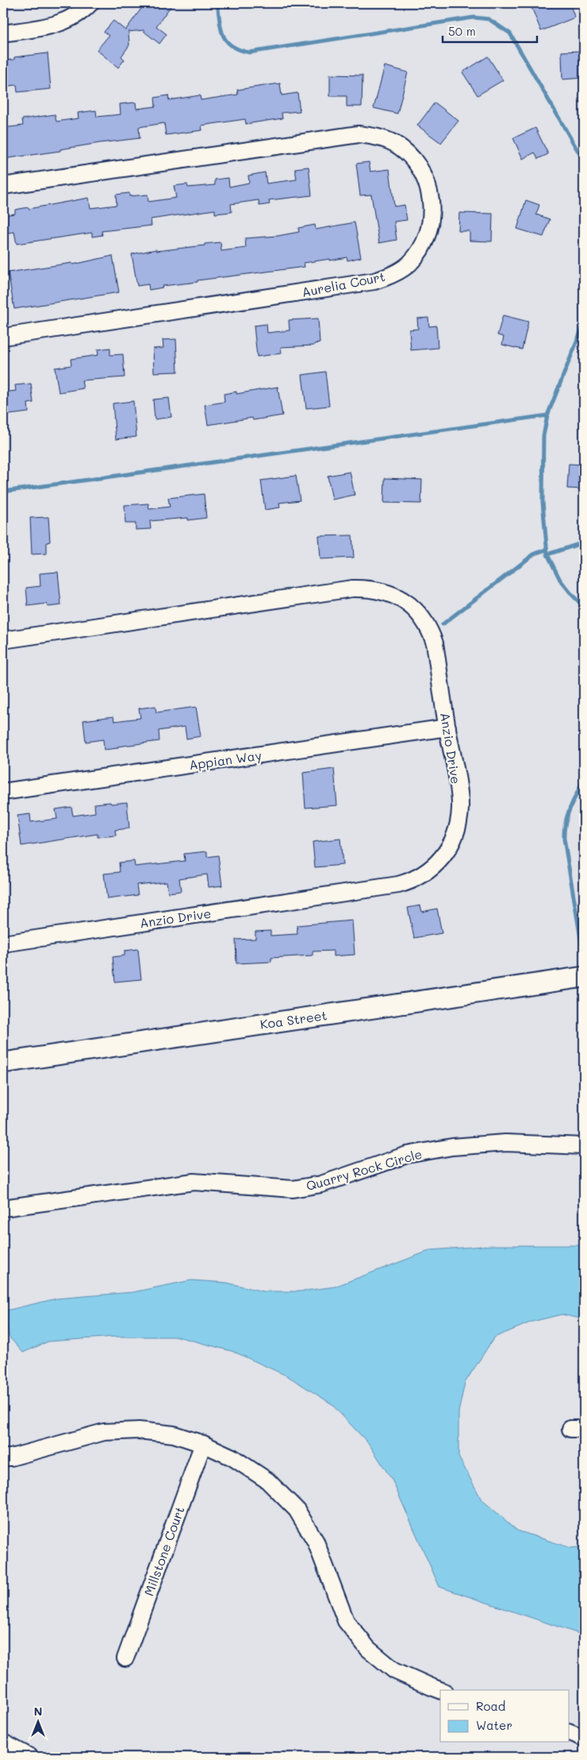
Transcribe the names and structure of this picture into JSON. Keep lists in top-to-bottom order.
{
  "streets": {
    "main road": ["Koa Street"],
    "street": [
      "Aurelia Court",
      "Anzio Drive",
      "Appian Way",
      "Quarry Rock Circle",
      "Millstone Court"
    ]
  },
  "crossings": [
    ["Anzio Drive", "Appian Way"]
  ],
  "legend": ["Road", "Water"],
  "scale_bar": "50 m",
  "north": "top"
}
